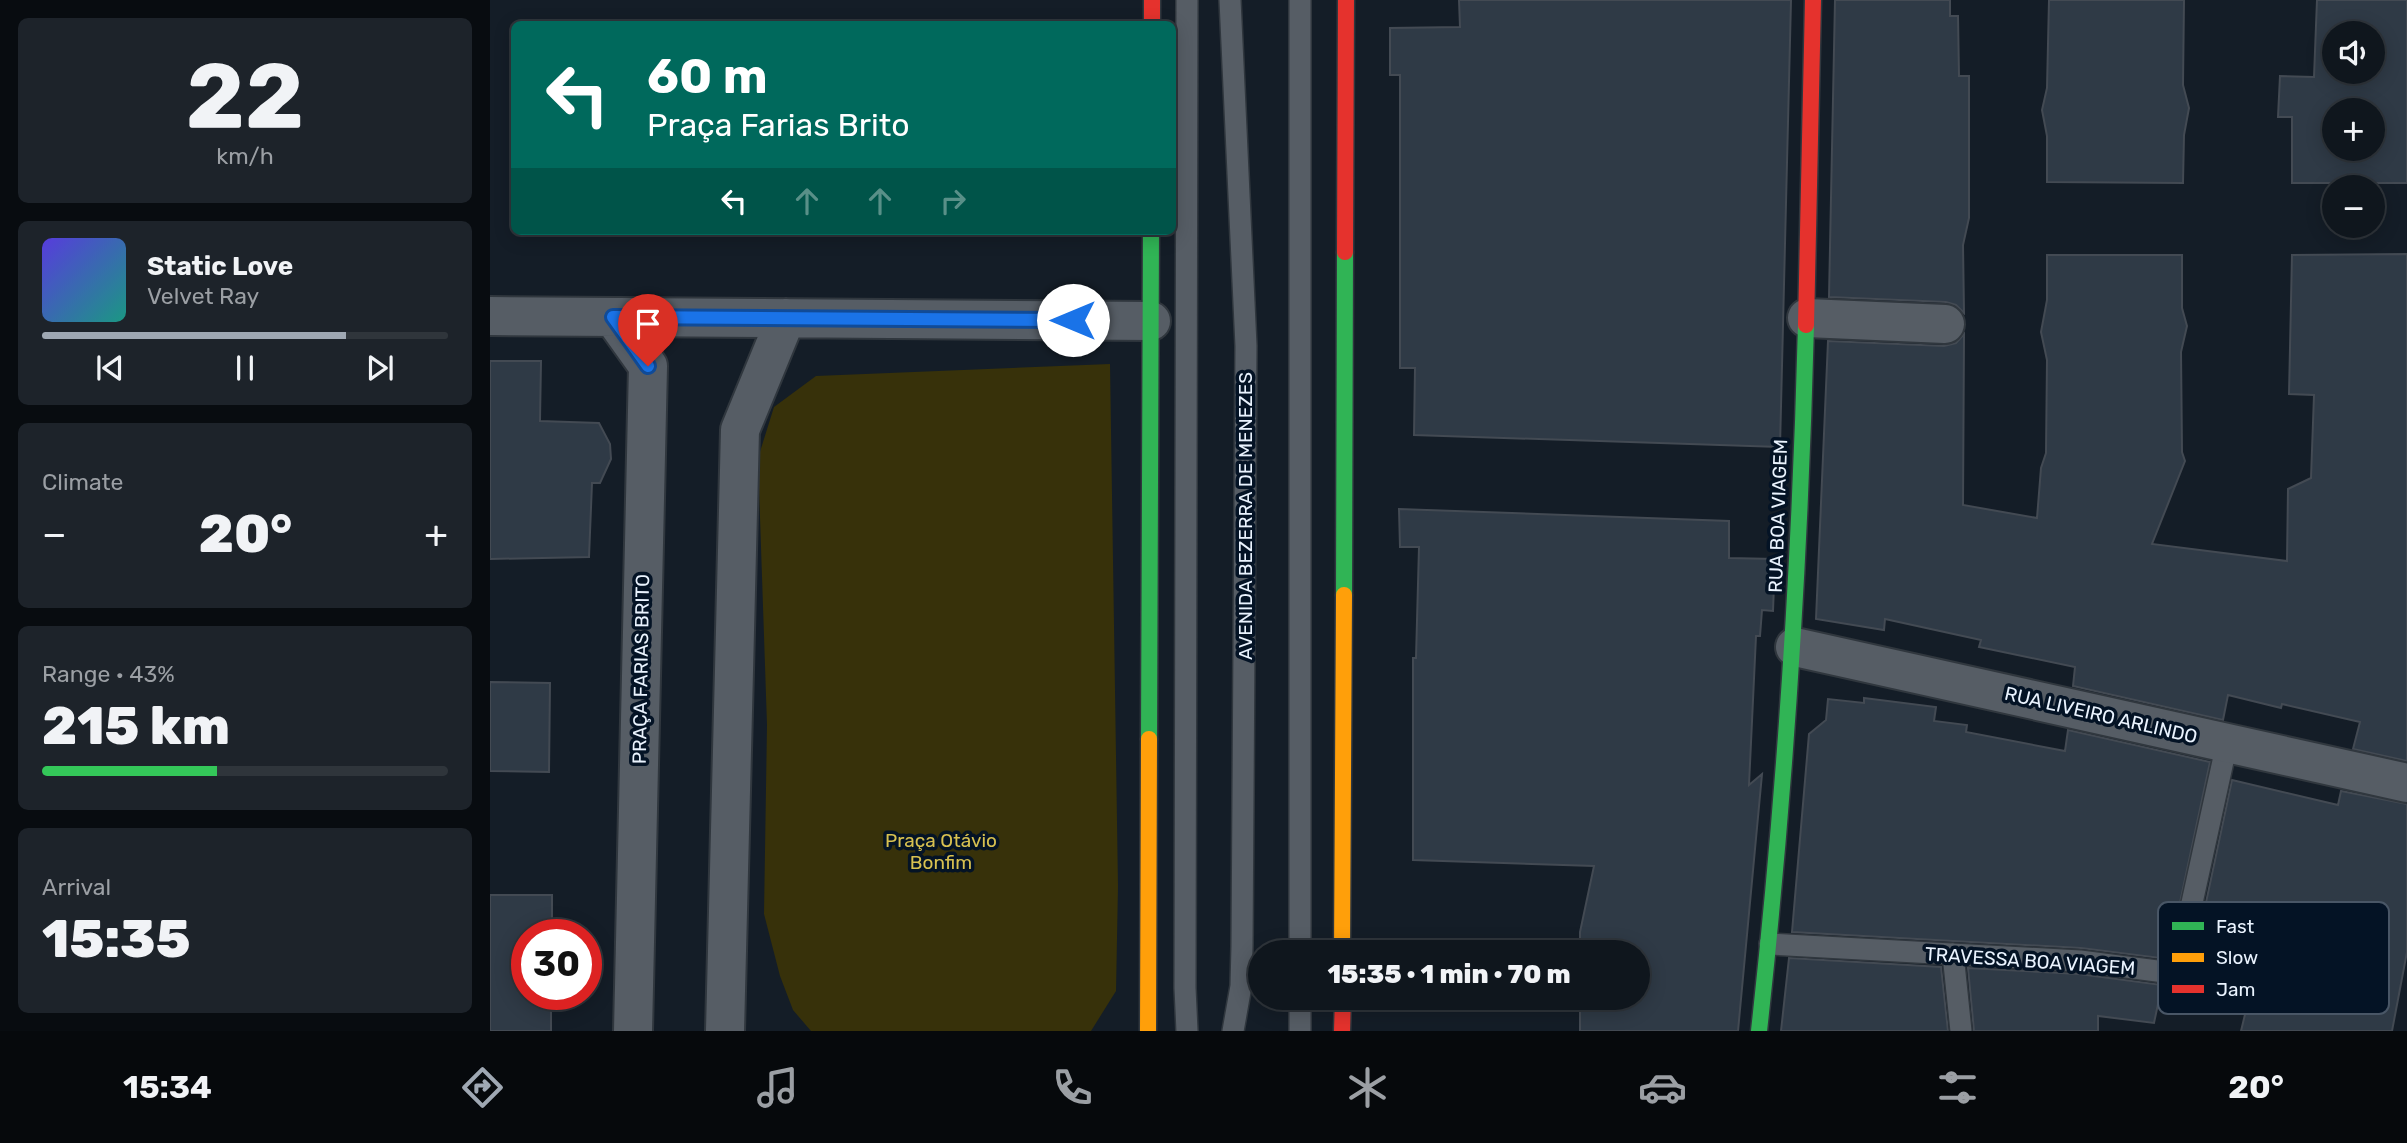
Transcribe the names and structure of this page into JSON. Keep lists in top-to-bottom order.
{
  "streets": {
    "main road": ["RUA BOA VIAGEM"],
    "street": ["PRAÇA FARIAS BRITO", "RUA LIVEIRO ARLINDO"],
    "lane": ["AVENIDA BEZERRA DE MENEZES", "TRAVESSA BOA VIAGEM"]
  },
  "crossings": [
    ["RUA BOA VIAGEM", "RUA LIVEIRO ARLINDO"],
    ["RUA BOA VIAGEM", "TRAVESSA BOA VIAGEM"],
    ["RUA LIVEIRO ARLINDO", "TRAVESSA BOA VIAGEM"]
  ],
  "parks": ["Praça Otávio Bonfim"],
  "legend": ["Fast", "Slow", "Jam"],
  "page": {
    "tile": [
      ["22", "km/h"],
      "Climate",
      ["Range · 43%", "215 km"],
      ["Arrival", "15:35"]
    ],
    "map_buttons": ["+", "−"],
    "turn": ["60 m", "Praça Farias Brito"],
    "song": ["Static Love", "Velvet Ray"],
    "heat": ["−", "20°", "+"],
    "limit": "30",
    "trip": "15:35 · 1 min · 70 m",
    "tabs": ["15:34", "20°"]
  }
}
